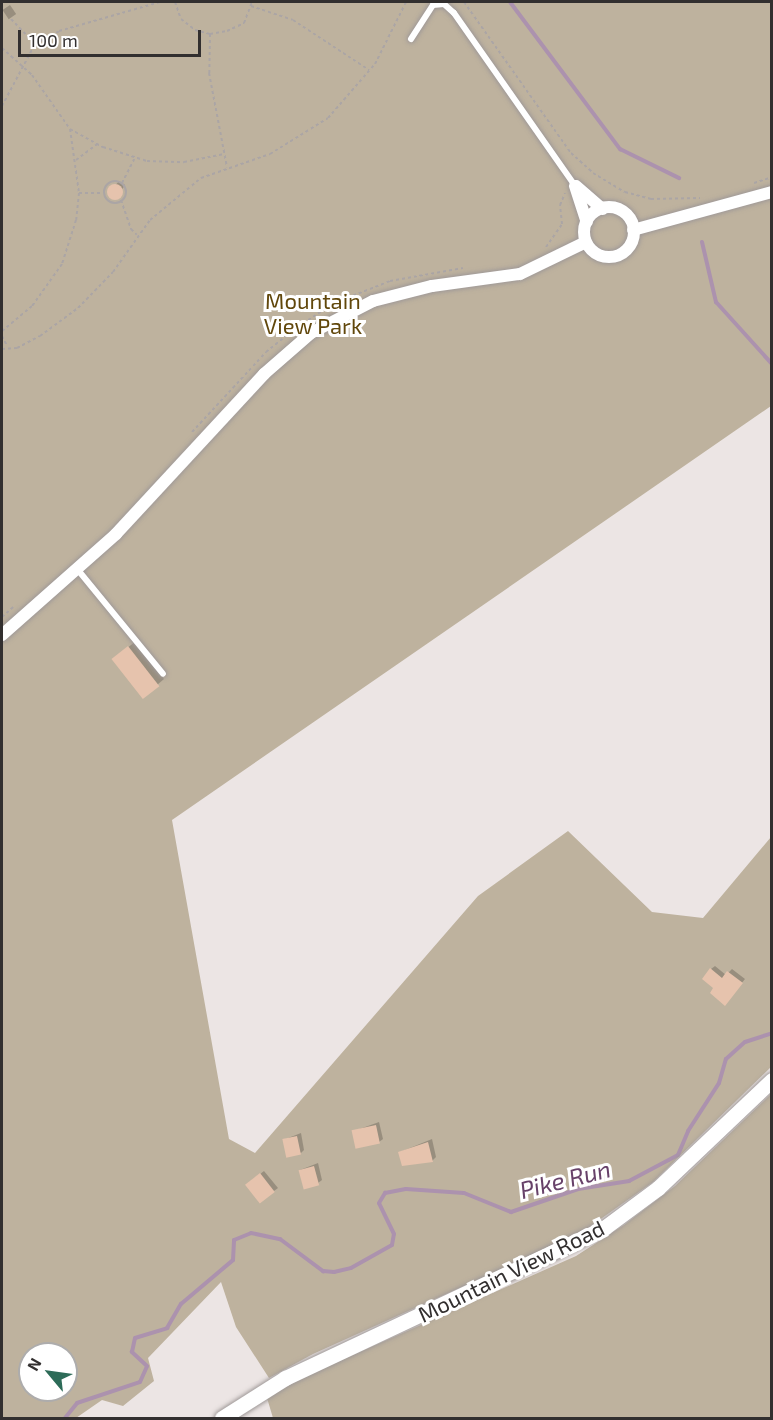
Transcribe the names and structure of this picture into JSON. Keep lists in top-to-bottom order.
{
  "streets": {
    "street": ["Mountain View Road"]
  },
  "water": ["Pike Run"],
  "parks": ["Mountain View Park"],
  "scale_bar": "100 m",
  "north": "top left"
}
